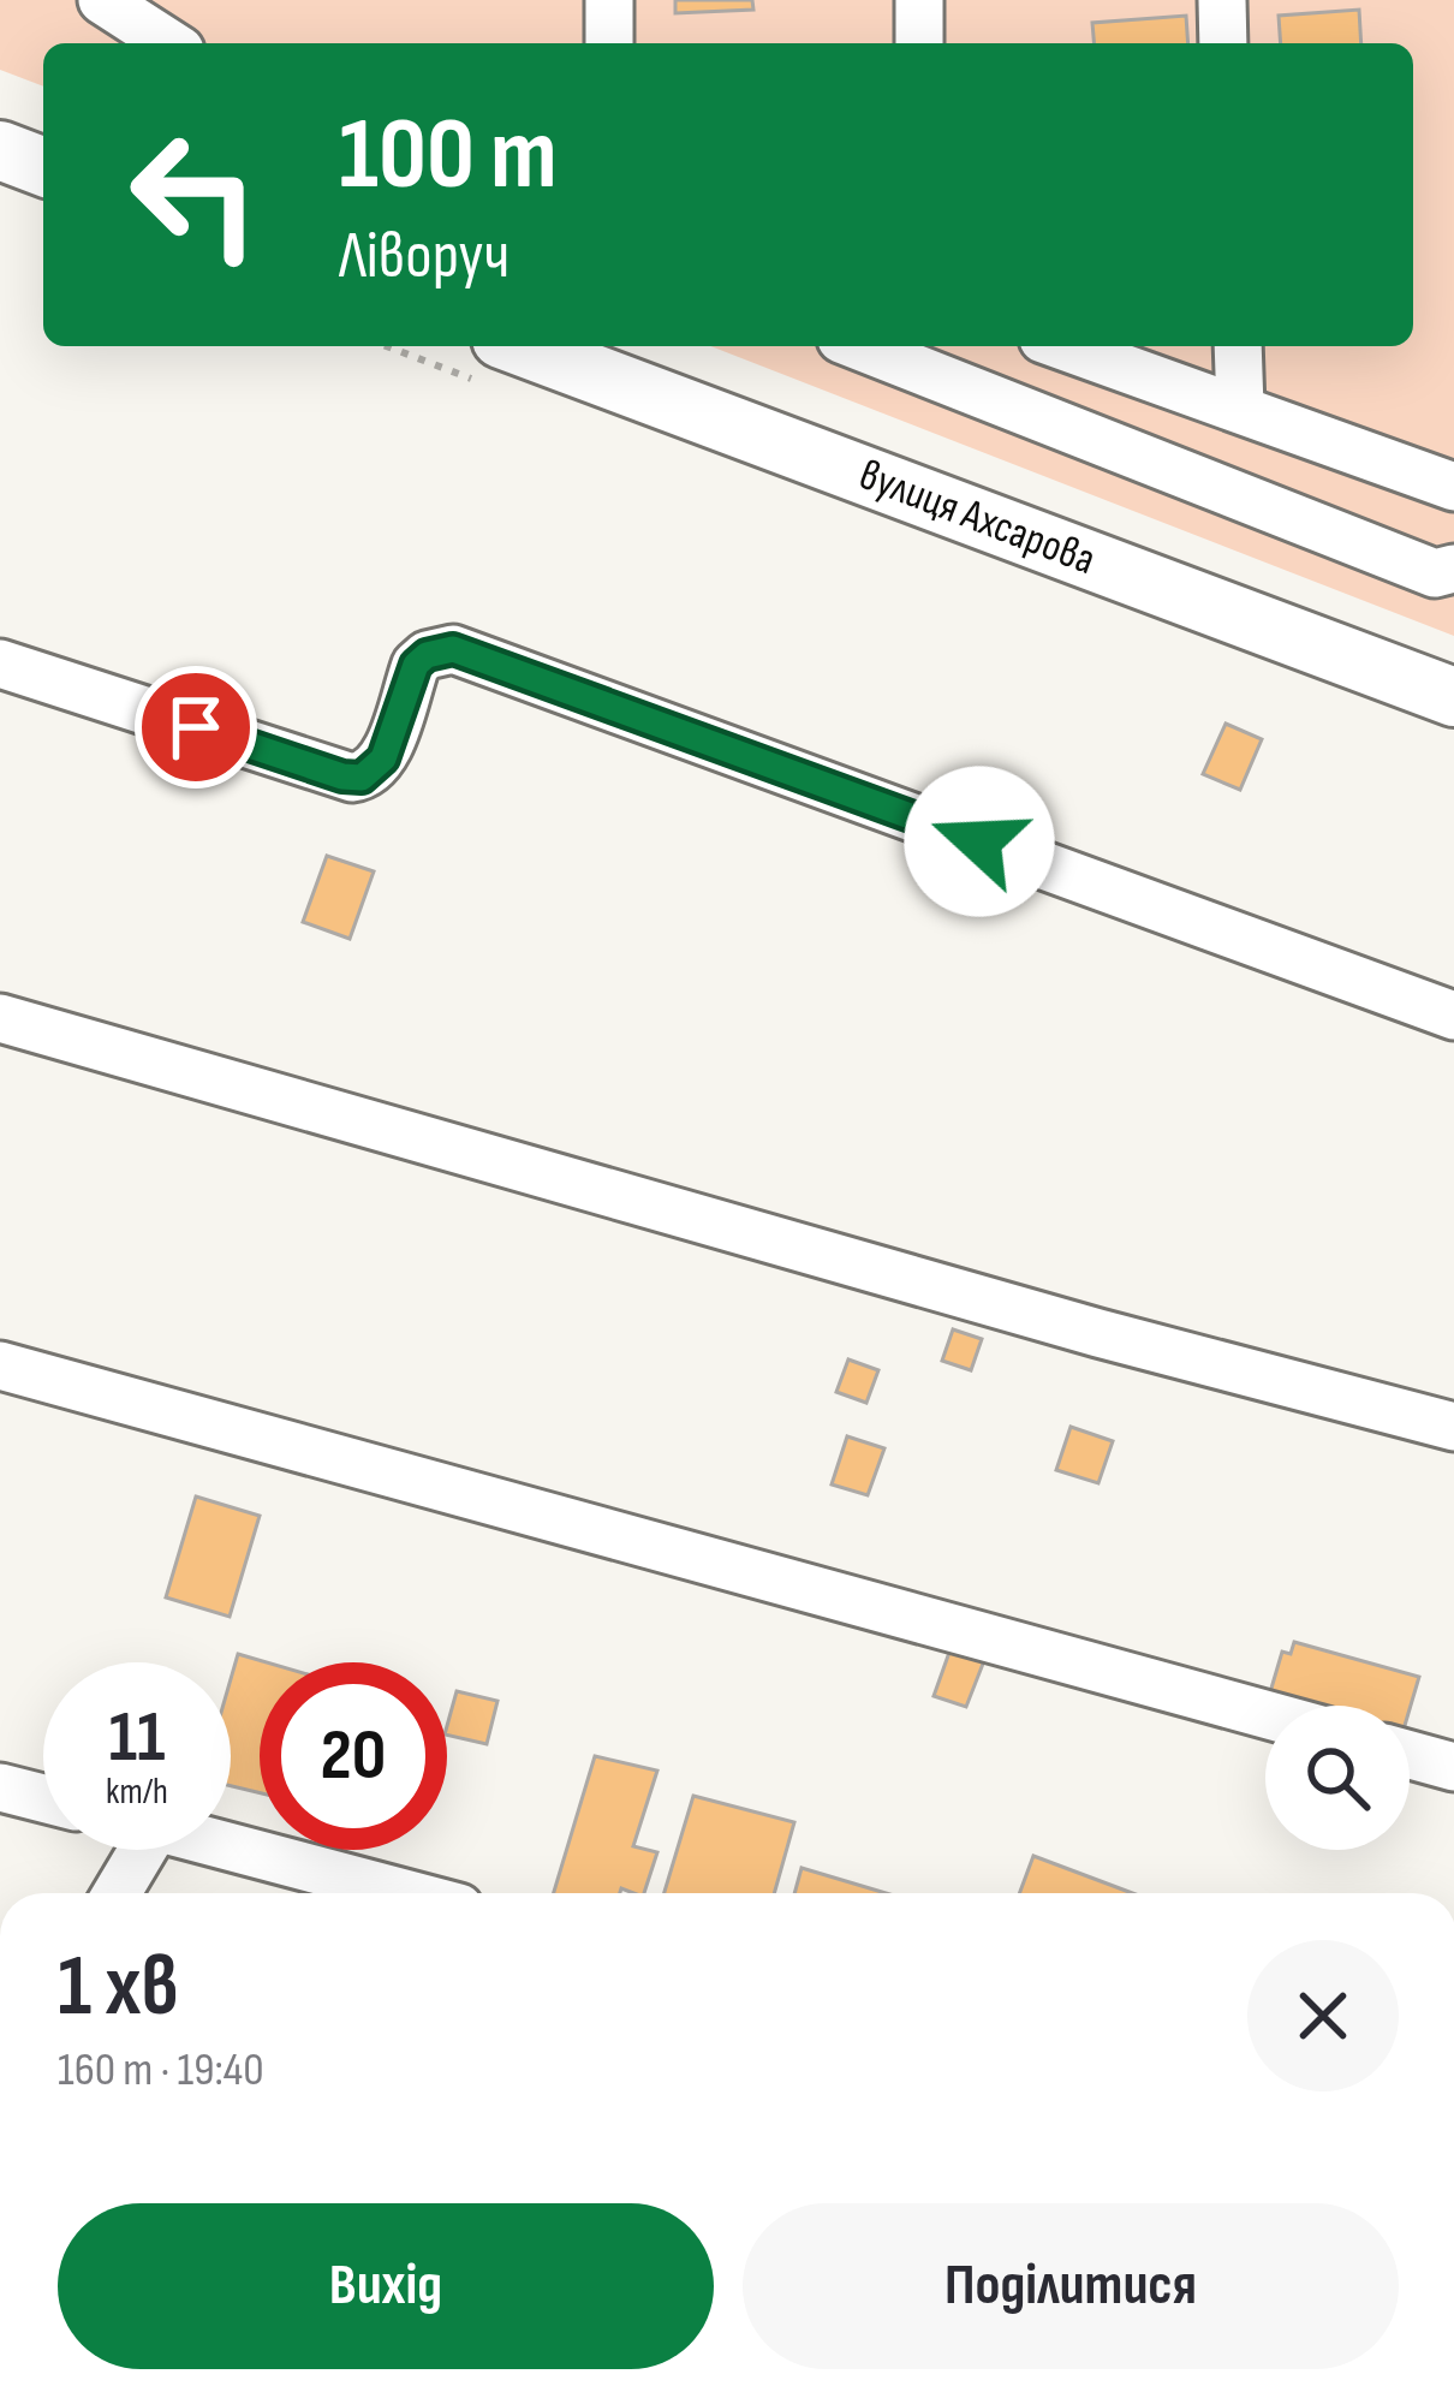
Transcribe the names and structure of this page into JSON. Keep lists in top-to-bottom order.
{
  "streets": {
    "main road": ["вулиця Ахсарова"]
  },
  "page": {
    "turn": ["100 m", "Ліворуч"],
    "speed": "11 km/h",
    "limit": "20",
    "heading": ["1 хв", "160 m · 19:40"],
    "buttons": ["Вихід", "Поділитися"]
  }
}
